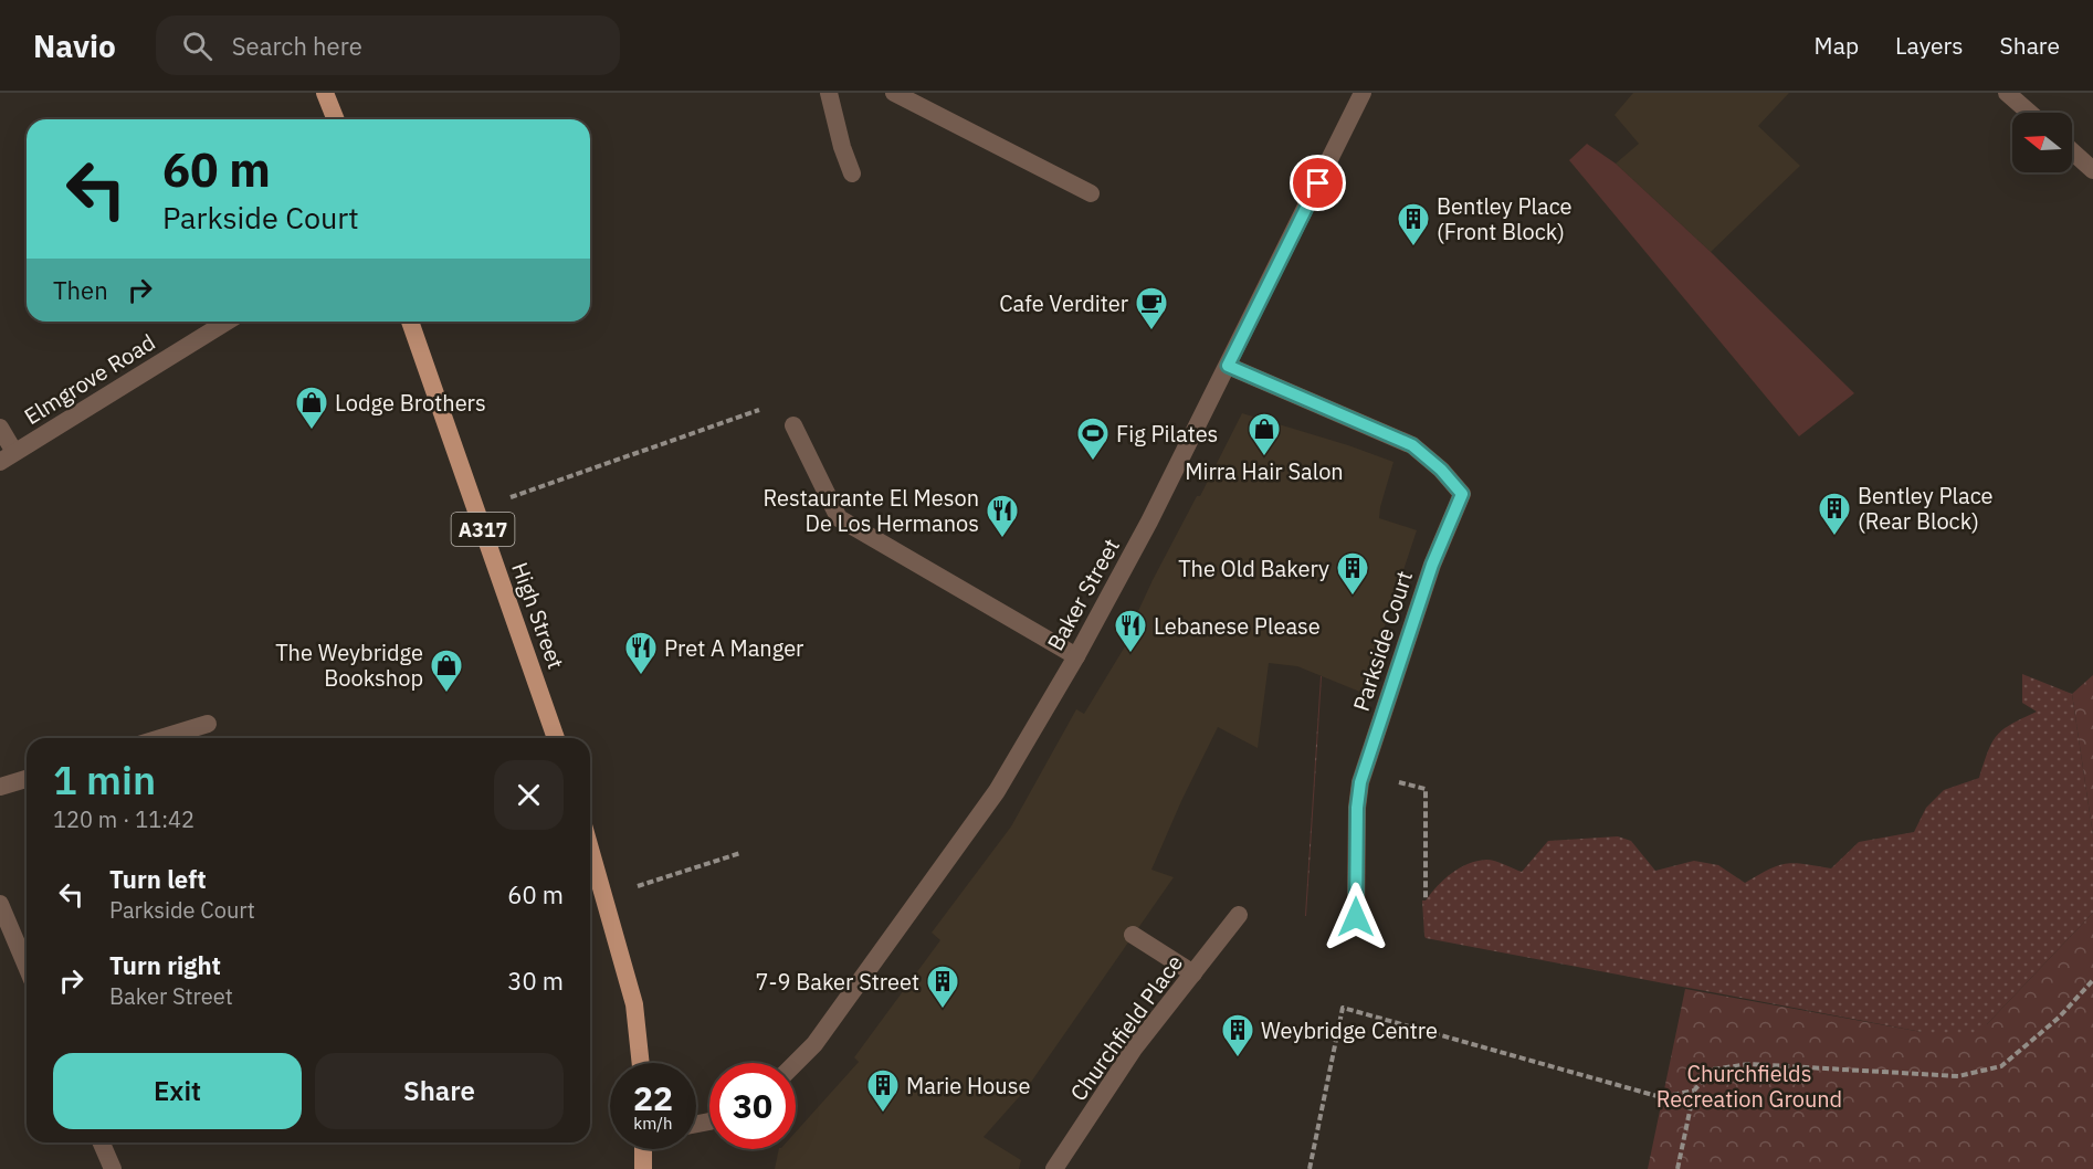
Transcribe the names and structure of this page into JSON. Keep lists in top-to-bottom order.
{
  "streets": {
    "main road": ["A317", "High Street"],
    "street": [
      "Elmgrove Road",
      "Baker Street",
      "Parkside Court",
      "Churchfield Place"
    ]
  },
  "crossings": [
    ["Baker Street", "Parkside Court"]
  ],
  "parks": ["Churchfields Recreation Ground"],
  "places": {
    "building": [
      "Bentley Place (Front Block)",
      "Bentley Place (Rear Block)",
      "The Old Bakery",
      "7-9 Baker Street",
      "Weybridge Centre",
      "Marie House"
    ],
    "cafe": ["Cafe Verditer"],
    "shop": ["Lodge Brothers", "Mirra Hair Salon", "The Weybridge Bookshop"],
    "sports": ["Fig Pilates"],
    "restaurant": ["Restaurante El Meson De Los Hermanos", "Lebanese Please", "Pret A Manger"]
  },
  "north": "left",
  "page": {
    "header": "Navio",
    "search": "Search here",
    "nav": ["Map", "Layers", "Share"],
    "turn": ["60 m", "Parkside Court"],
    "then": "Then",
    "heading": ["1 min", "120 m · 11:42"],
    "list": [
      {
        "name": "Turn left",
        "note": "Parkside Court",
        "value": "60 m"
      },
      {
        "name": "Turn right",
        "note": "Baker Street",
        "value": "30 m"
      }
    ],
    "buttons": ["Exit", "Share"],
    "speed": "22 km/h",
    "limit": "30"
  }
}
